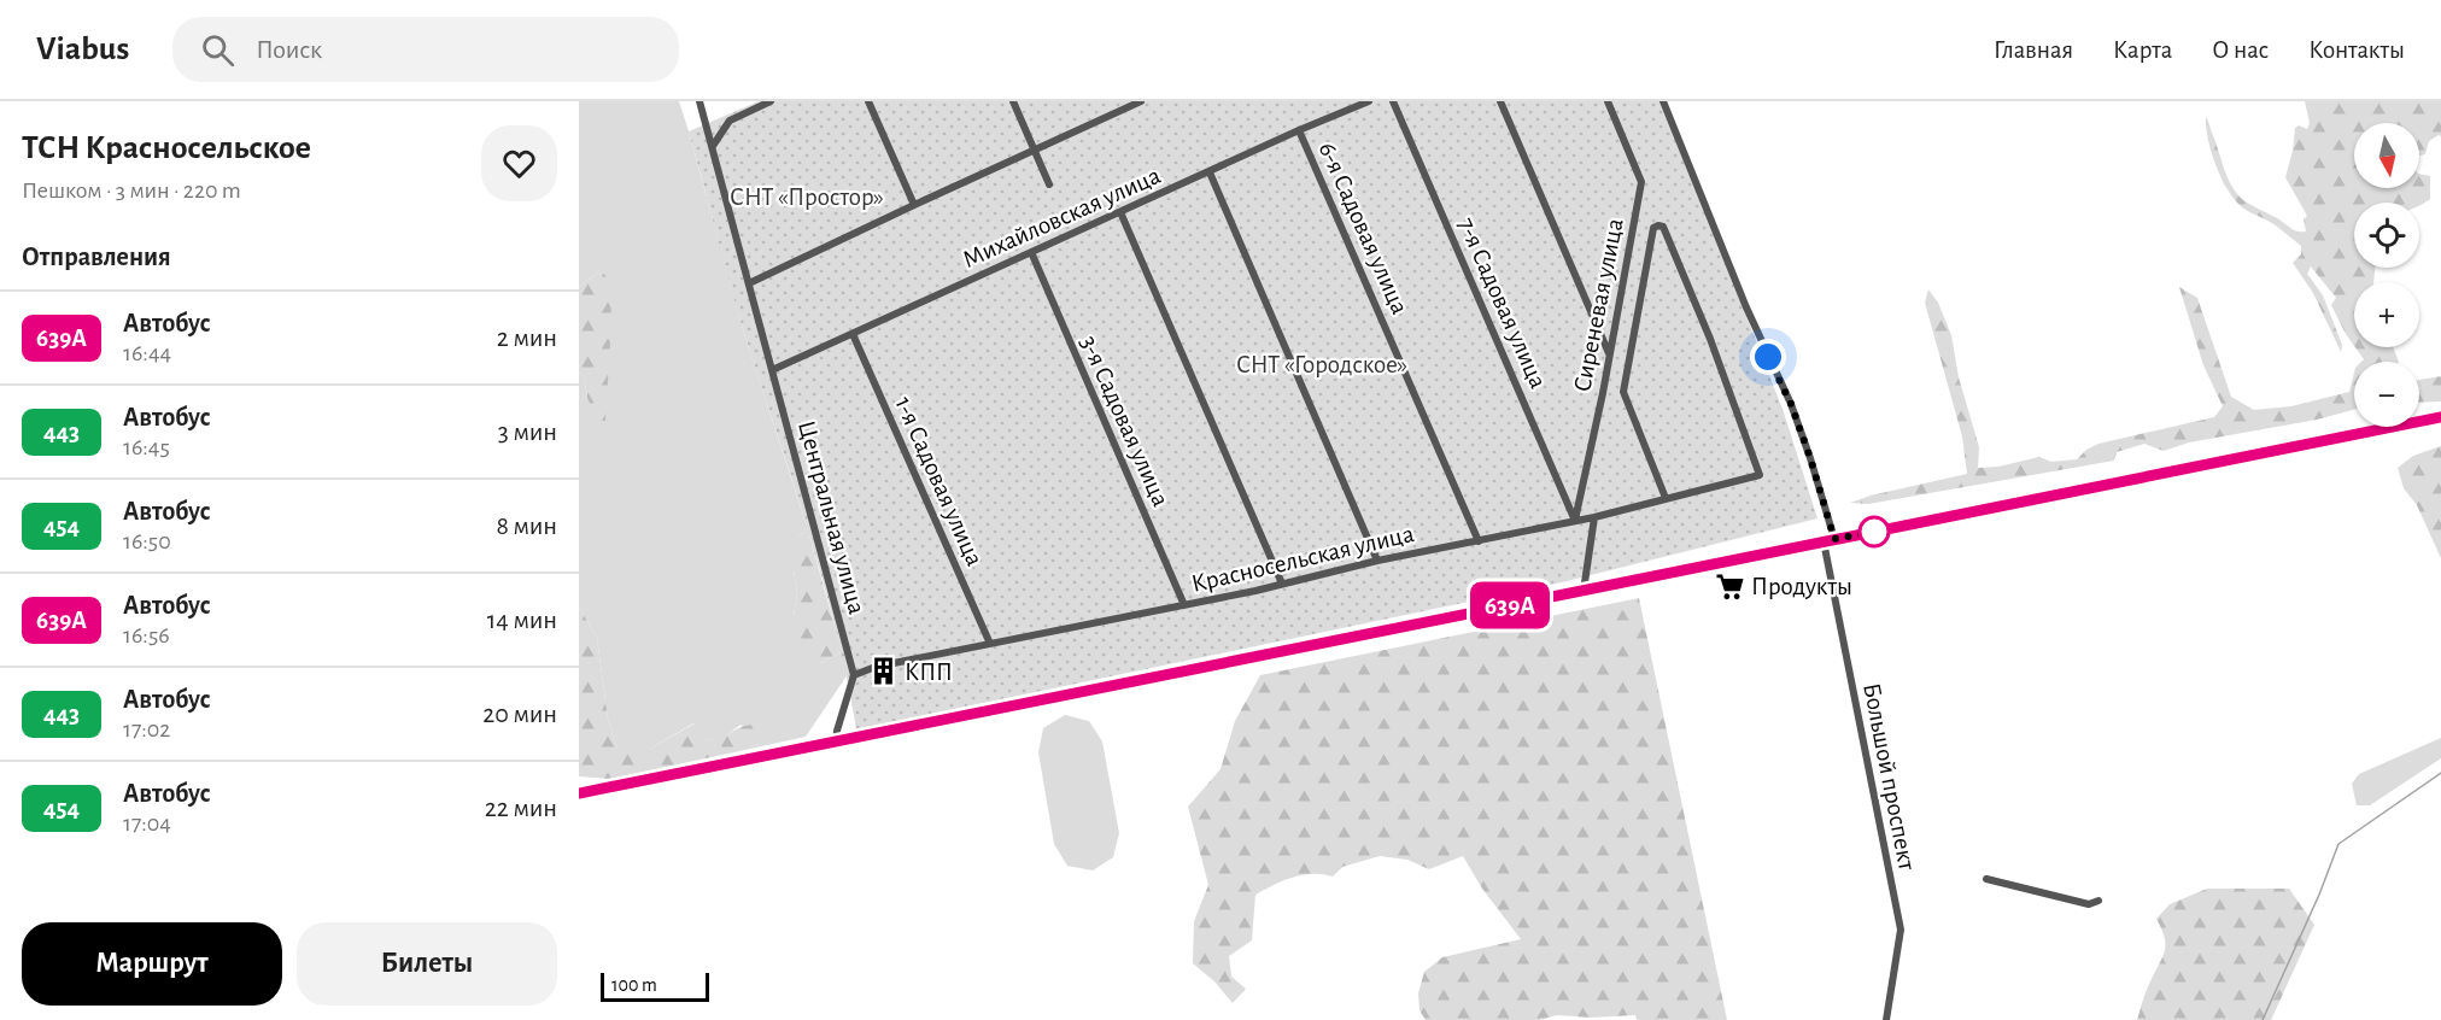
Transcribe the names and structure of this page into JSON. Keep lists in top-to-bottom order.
{
  "streets": {
    "street": [
      "Михайловская улица",
      "6-я Садовая улица",
      "7-я Садовая улица",
      "Сиреневая улица",
      "3-я Садовая улица",
      "1-я Садовая улица",
      "Центральная улица",
      "Красносельская улица",
      "Большой проспект"
    ]
  },
  "crossings": [
    ["Михайловская улица", "6-я Садовая улица"],
    ["Михайловская улица", "3-я Садовая улица"],
    ["Михайловская улица", "1-я Садовая улица"],
    ["Михайловская улица", "Центральная улица"],
    ["6-я Садовая улица", "Красносельская улица"],
    ["7-я Садовая улица", "Сиреневая улица"],
    ["7-я Садовая улица", "Красносельская улица"],
    ["Сиреневая улица", "Красносельская улица"],
    ["3-я Садовая улица", "Красносельская улица"],
    ["1-я Садовая улица", "Красносельская улица"],
    ["Центральная улица", "Красносельская улица"]
  ],
  "parks": ["СНТ «Простор»", "СНТ «Городское»"],
  "places": {
    "supermarket": ["Продукты"],
    "building": ["КПП"]
  },
  "lines": ["bus line 639А"],
  "scale_bar": "100 m",
  "north": "bottom",
  "page": {
    "header": "Viabus",
    "search": "Поиск",
    "nav": [
      "Главная",
      "Карта",
      "О нас",
      "Контакты"
    ],
    "heading": [
      ["ТСН Красносельское", "Пешком · 3 мин · 220 m"],
      "Отправления"
    ],
    "on_map": "639А",
    "map_buttons": ["+", "−"],
    "list": [
      {
        "mark": "639А",
        "name": "Автобус",
        "note": "16:44",
        "value": "2 мин"
      },
      {
        "mark": "443",
        "name": "Автобус",
        "note": "16:45",
        "value": "3 мин"
      },
      {
        "mark": "454",
        "name": "Автобус",
        "note": "16:50",
        "value": "8 мин"
      },
      {
        "mark": "639А",
        "name": "Автобус",
        "note": "16:56",
        "value": "14 мин"
      },
      {
        "mark": "443",
        "name": "Автобус",
        "note": "17:02",
        "value": "20 мин"
      },
      {
        "mark": "454",
        "name": "Автобус",
        "note": "17:04",
        "value": "22 мин"
      }
    ],
    "buttons": ["Маршрут", "Билеты"],
    "scale": "100 m"
  }
}
